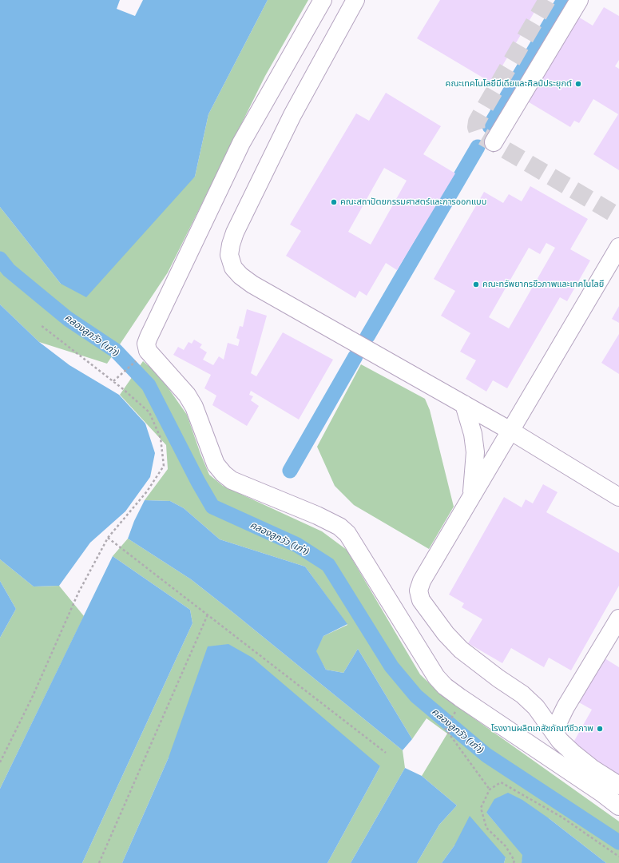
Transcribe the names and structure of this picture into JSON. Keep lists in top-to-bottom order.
{
  "water": ["คลองลูกวัว (เก่า)"],
  "places": [
    "คณะเทคโนโลยีมีเดียและศิลป์ประยุกต์",
    "คณะสถาปัตยกรรมศาสตร์และการออกแบบ",
    "คณะทรัพยากรชีวภาพและเทคโนโลยี",
    "โรงงานผลิตเภสัชภัณฑ์ชีวภาพ"
  ]
}
